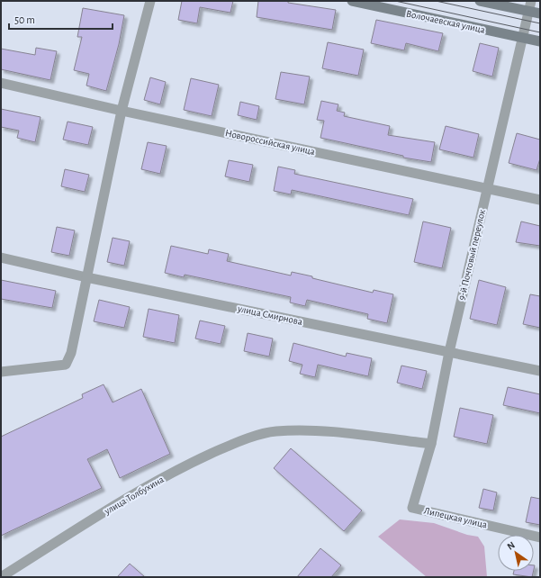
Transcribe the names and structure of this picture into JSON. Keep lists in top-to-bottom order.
{
  "streets": {
    "main road": ["Волочаевская улица"],
    "street": [
      "Новороссийская улица",
      "9-й Почтовый переулок",
      "улица Смирнова",
      "улица Толбухина",
      "Липецкая улица"
    ]
  },
  "crossings": [
    ["Волочаевская улица", "9-й Почтовый переулок"],
    ["Новороссийская улица", "9-й Почтовый переулок"],
    ["9-й Почтовый переулок", "улица Смирнова"],
    ["9-й Почтовый переулок", "улица Толбухина"],
    ["9-й Почтовый переулок", "Липецкая улица"]
  ],
  "scale_bar": "50 m",
  "north": "top left"
}
